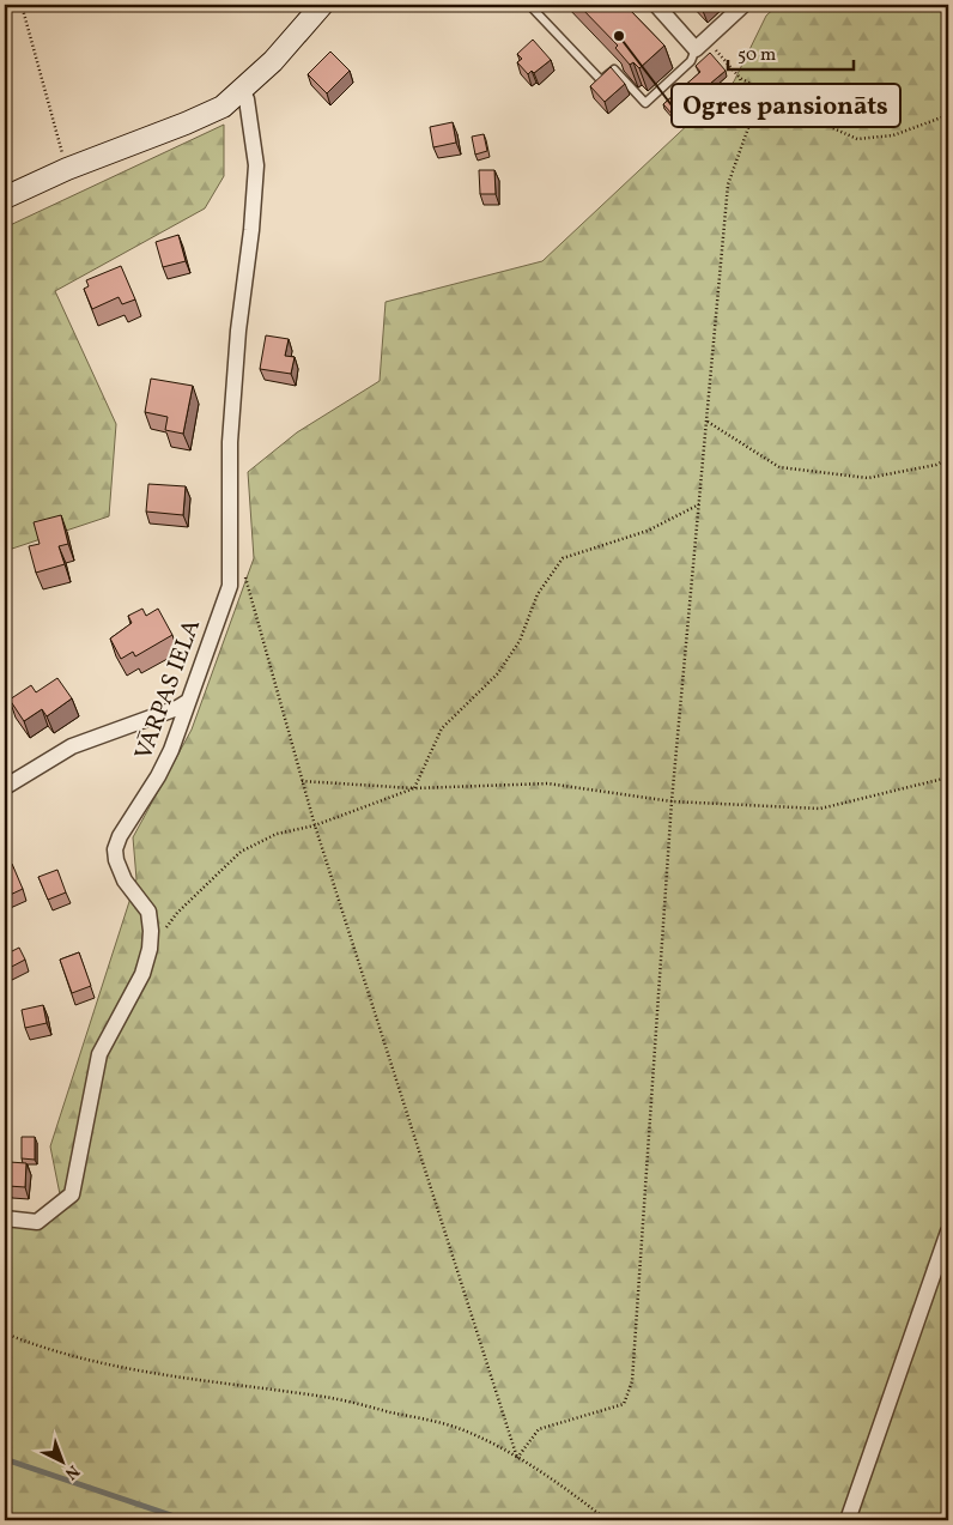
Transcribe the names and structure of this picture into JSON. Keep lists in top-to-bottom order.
{
  "streets": {
    "street": ["VĀRPAS IELA"]
  },
  "places": ["Ogres pansionāts"],
  "scale_bar": "50 m",
  "north": "bottom right"
}
